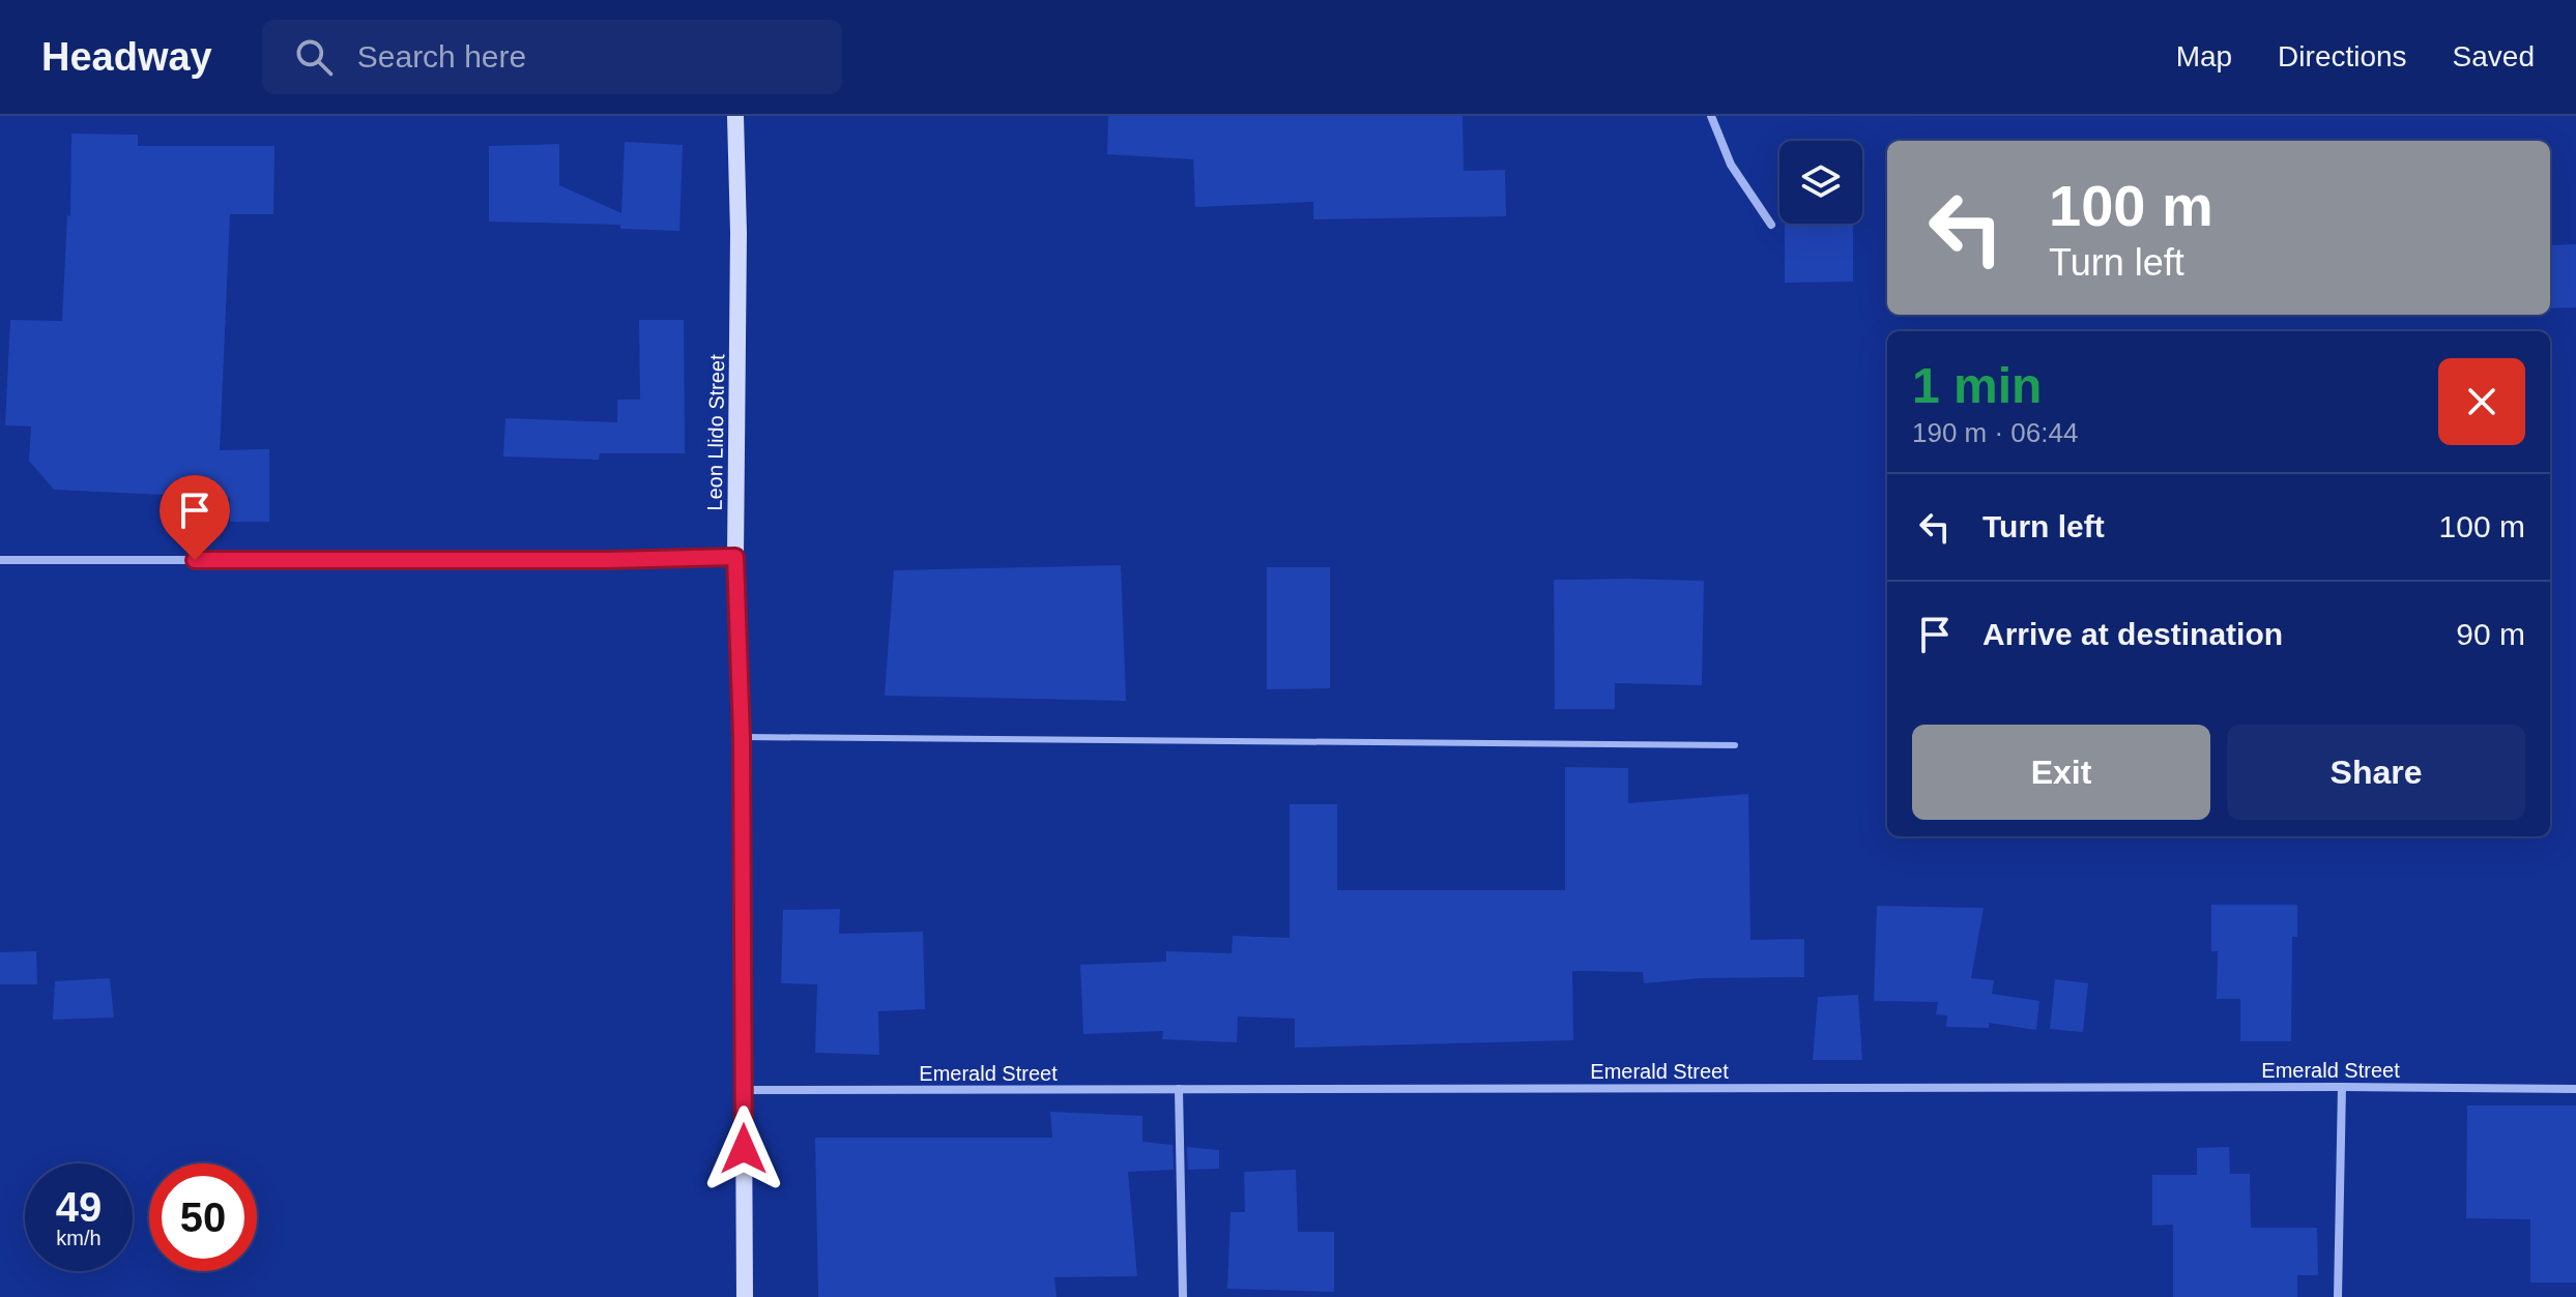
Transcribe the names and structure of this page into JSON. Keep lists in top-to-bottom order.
{
  "streets": {
    "main road": ["Leon Llido Street"],
    "street": ["Emerald Street"]
  },
  "crossings": [
    ["Leon Llido Street", "Emerald Street"]
  ],
  "page": {
    "header": "Headway",
    "search": "Search here",
    "nav": ["Map", "Directions", "Saved"],
    "turn": ["100 m", "Turn left"],
    "heading": ["1 min", "190 m · 06:44"],
    "list": [
      {
        "name": "Turn left",
        "value": "100 m"
      },
      {
        "name": "Arrive at destination",
        "value": "90 m"
      }
    ],
    "buttons": ["Exit", "Share"],
    "speed": "49 km/h",
    "limit": "50"
  }
}
